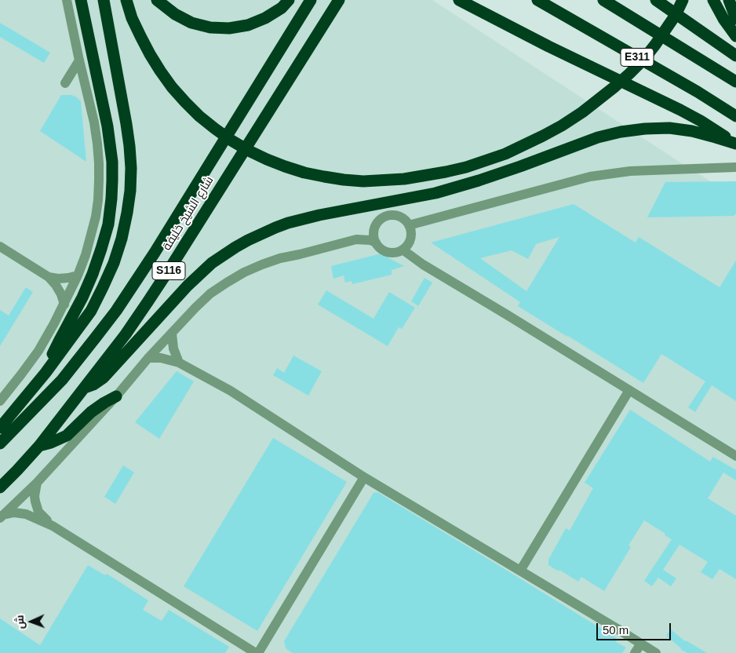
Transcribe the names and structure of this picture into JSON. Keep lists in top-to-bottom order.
{
  "streets": {
    "highway": ["E311", "شارع الشيخ خليفة", "S116"]
  },
  "scale_bar": "50 m",
  "north": "left"
}
